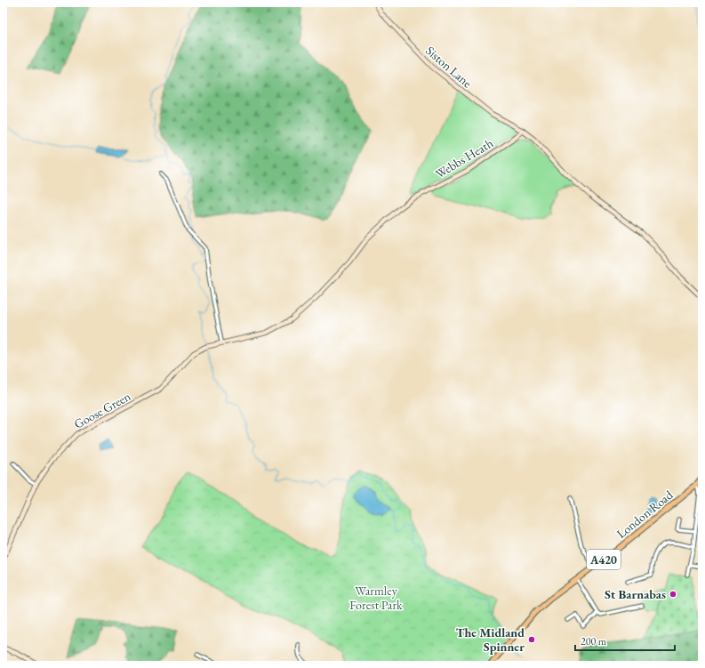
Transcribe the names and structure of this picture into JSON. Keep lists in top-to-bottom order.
{
  "streets": {
    "main road": ["London Road", "A420"],
    "street": ["Siston Lane", "Webbs Heath", "Goose Green"]
  },
  "crossings": [
    ["Siston Lane", "Webbs Heath"],
    ["Webbs Heath", "Goose Green"]
  ],
  "parks": ["Warmley Forest Park"],
  "places": ["St Barnabas", "The Midland Spinner"],
  "scale_bar": "200 m"
}
